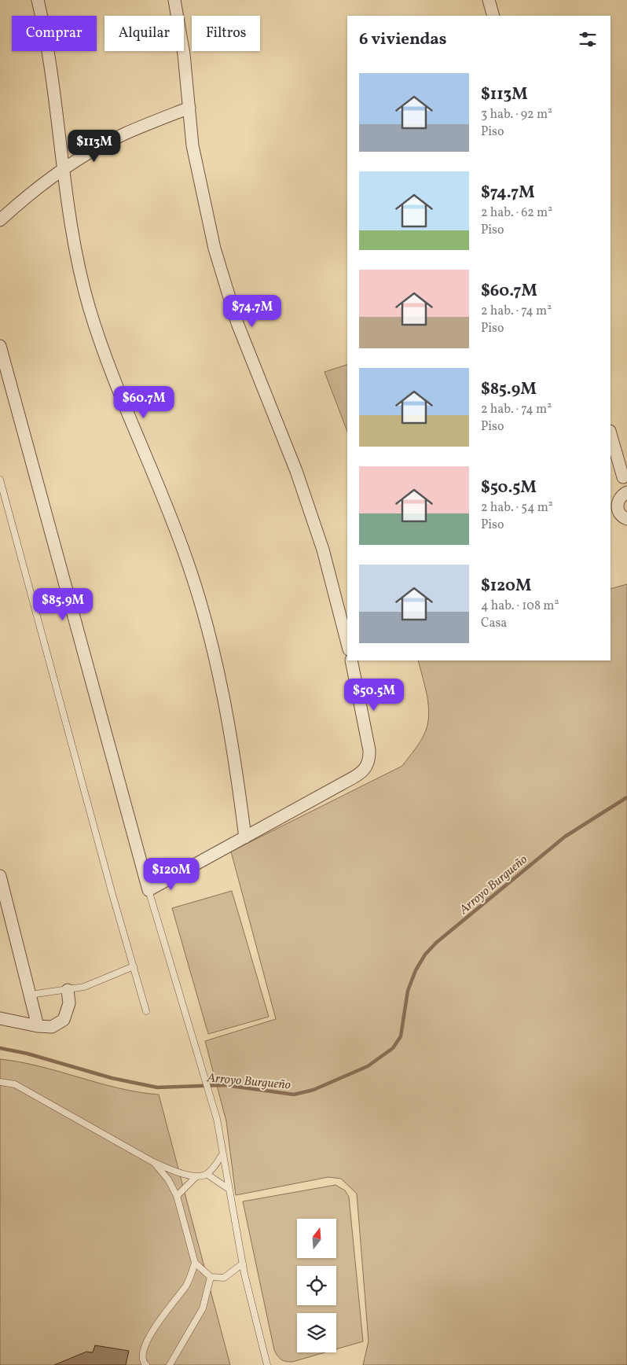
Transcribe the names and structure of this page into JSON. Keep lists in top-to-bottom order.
{
  "water": ["Arroyo Burgueño"],
  "north": "top",
  "page": {
    "chip": ["Comprar", "Alquilar", "Filtros"],
    "heading": "6 viviendas",
    "list": [
      {
        "name": "$113M",
        "note": "3 hab. · 92 m² · Piso"
      },
      {
        "name": "$74.7M",
        "note": "2 hab. · 62 m² · Piso"
      },
      {
        "name": "$60.7M",
        "note": "2 hab. · 74 m² · Piso"
      },
      {
        "name": "$85.9M",
        "note": "2 hab. · 74 m² · Piso"
      },
      {
        "name": "$50.5M",
        "note": "2 hab. · 54 m² · Piso"
      },
      {
        "name": "$120M",
        "note": "4 hab. · 108 m² · Casa"
      }
    ],
    "price": [
      "$113M",
      "$74.7M",
      "$60.7M",
      "$85.9M",
      "$50.5M",
      "$120M"
    ]
  }
}
